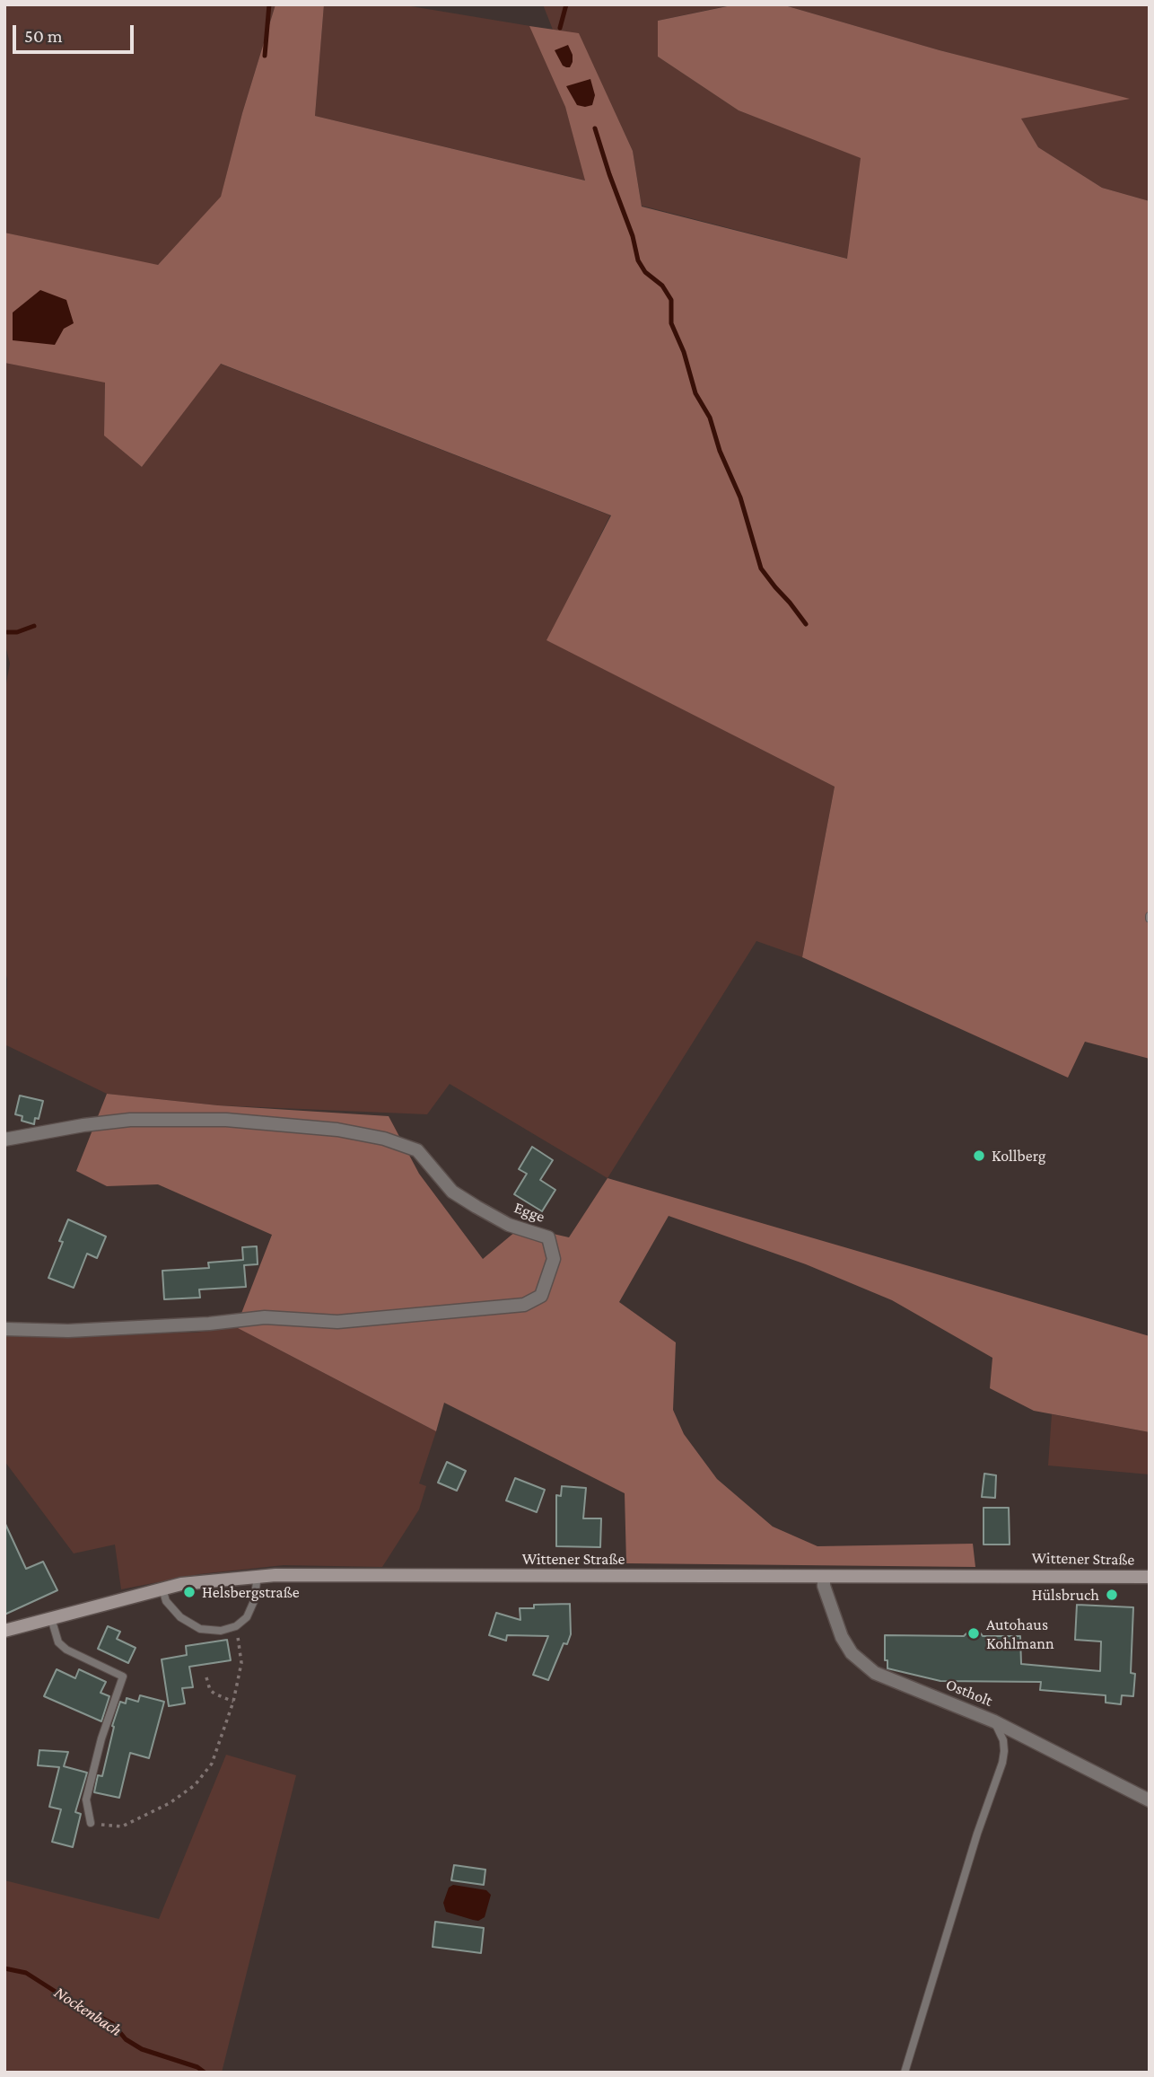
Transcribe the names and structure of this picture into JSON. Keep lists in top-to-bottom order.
{
  "streets": {
    "main road": ["Wittener Straße"],
    "street": ["Egge", "Ostholt"]
  },
  "crossings": [
    ["Wittener Straße", "Ostholt"]
  ],
  "water": ["Nockenbach"],
  "places": [
    "Kollberg",
    "Helsbergstraße",
    "Hülsbruch",
    "Autohaus Kohlmann"
  ],
  "scale_bar": "50 m"
}
